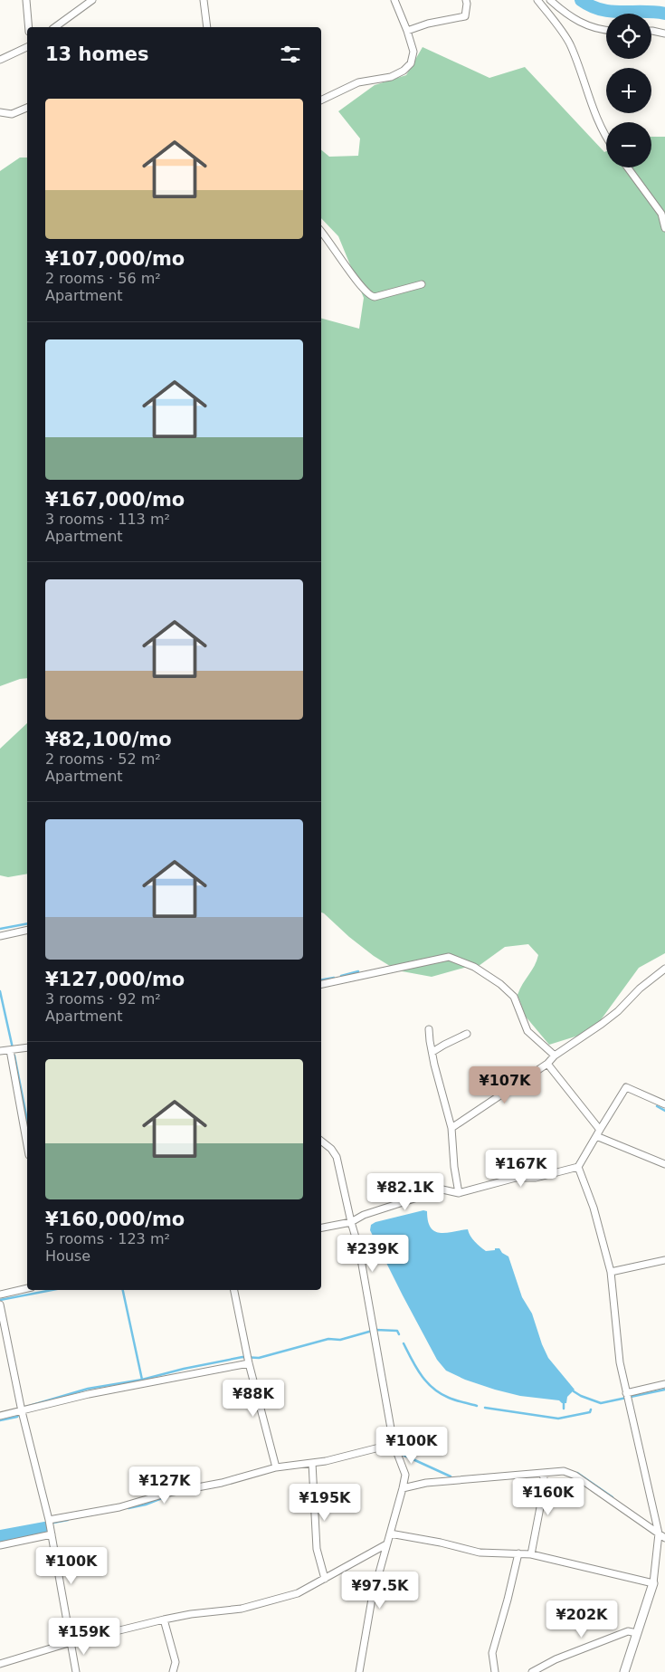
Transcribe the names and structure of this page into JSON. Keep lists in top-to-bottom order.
{
  "page": {
    "map_buttons": ["+", "−"],
    "heading": "13 homes",
    "list": [
      {
        "name": "¥107,000/mo",
        "note": "2 rooms · 56 m² · Apartment"
      },
      {
        "name": "¥167,000/mo",
        "note": "3 rooms · 113 m² · Apartment"
      },
      {
        "name": "¥82,100/mo",
        "note": "2 rooms · 52 m² · Apartment"
      },
      {
        "name": "¥127,000/mo",
        "note": "3 rooms · 92 m² · Apartment"
      },
      {
        "name": "¥160,000/mo",
        "note": "5 rooms · 123 m² · House"
      }
    ],
    "price": [
      "¥107K",
      "¥167K",
      "¥82.1K",
      "¥239K",
      "¥88K",
      "¥100K",
      "¥127K",
      "¥160K",
      "¥195K",
      "¥100K",
      "¥97.5K",
      "¥202K",
      "¥159K"
    ]
  }
}
